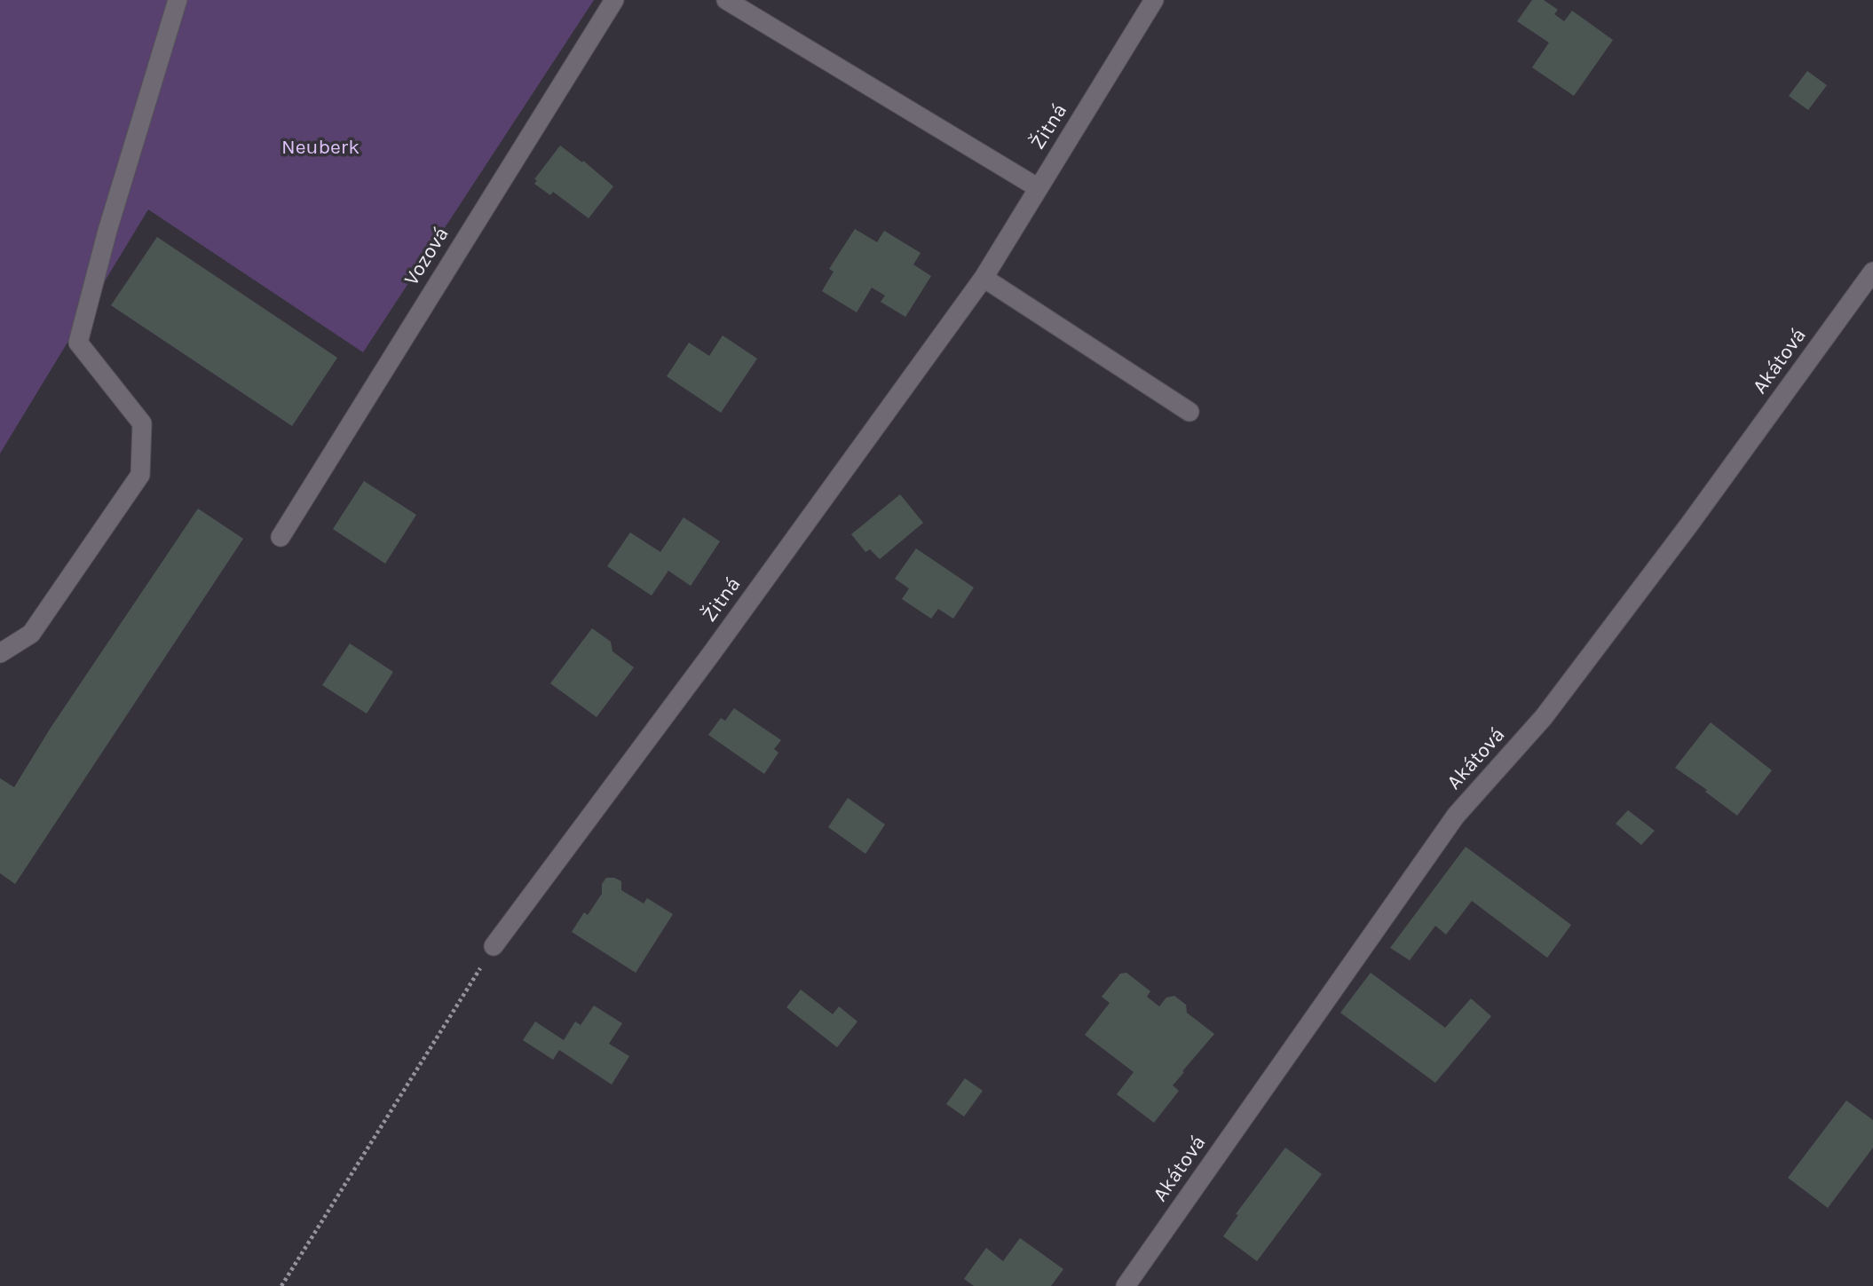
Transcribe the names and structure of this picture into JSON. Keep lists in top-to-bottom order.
{
  "streets": {
    "street": ["Žitná", "Vozová", "Akátová"]
  },
  "parks": ["Neuberk"]
}
